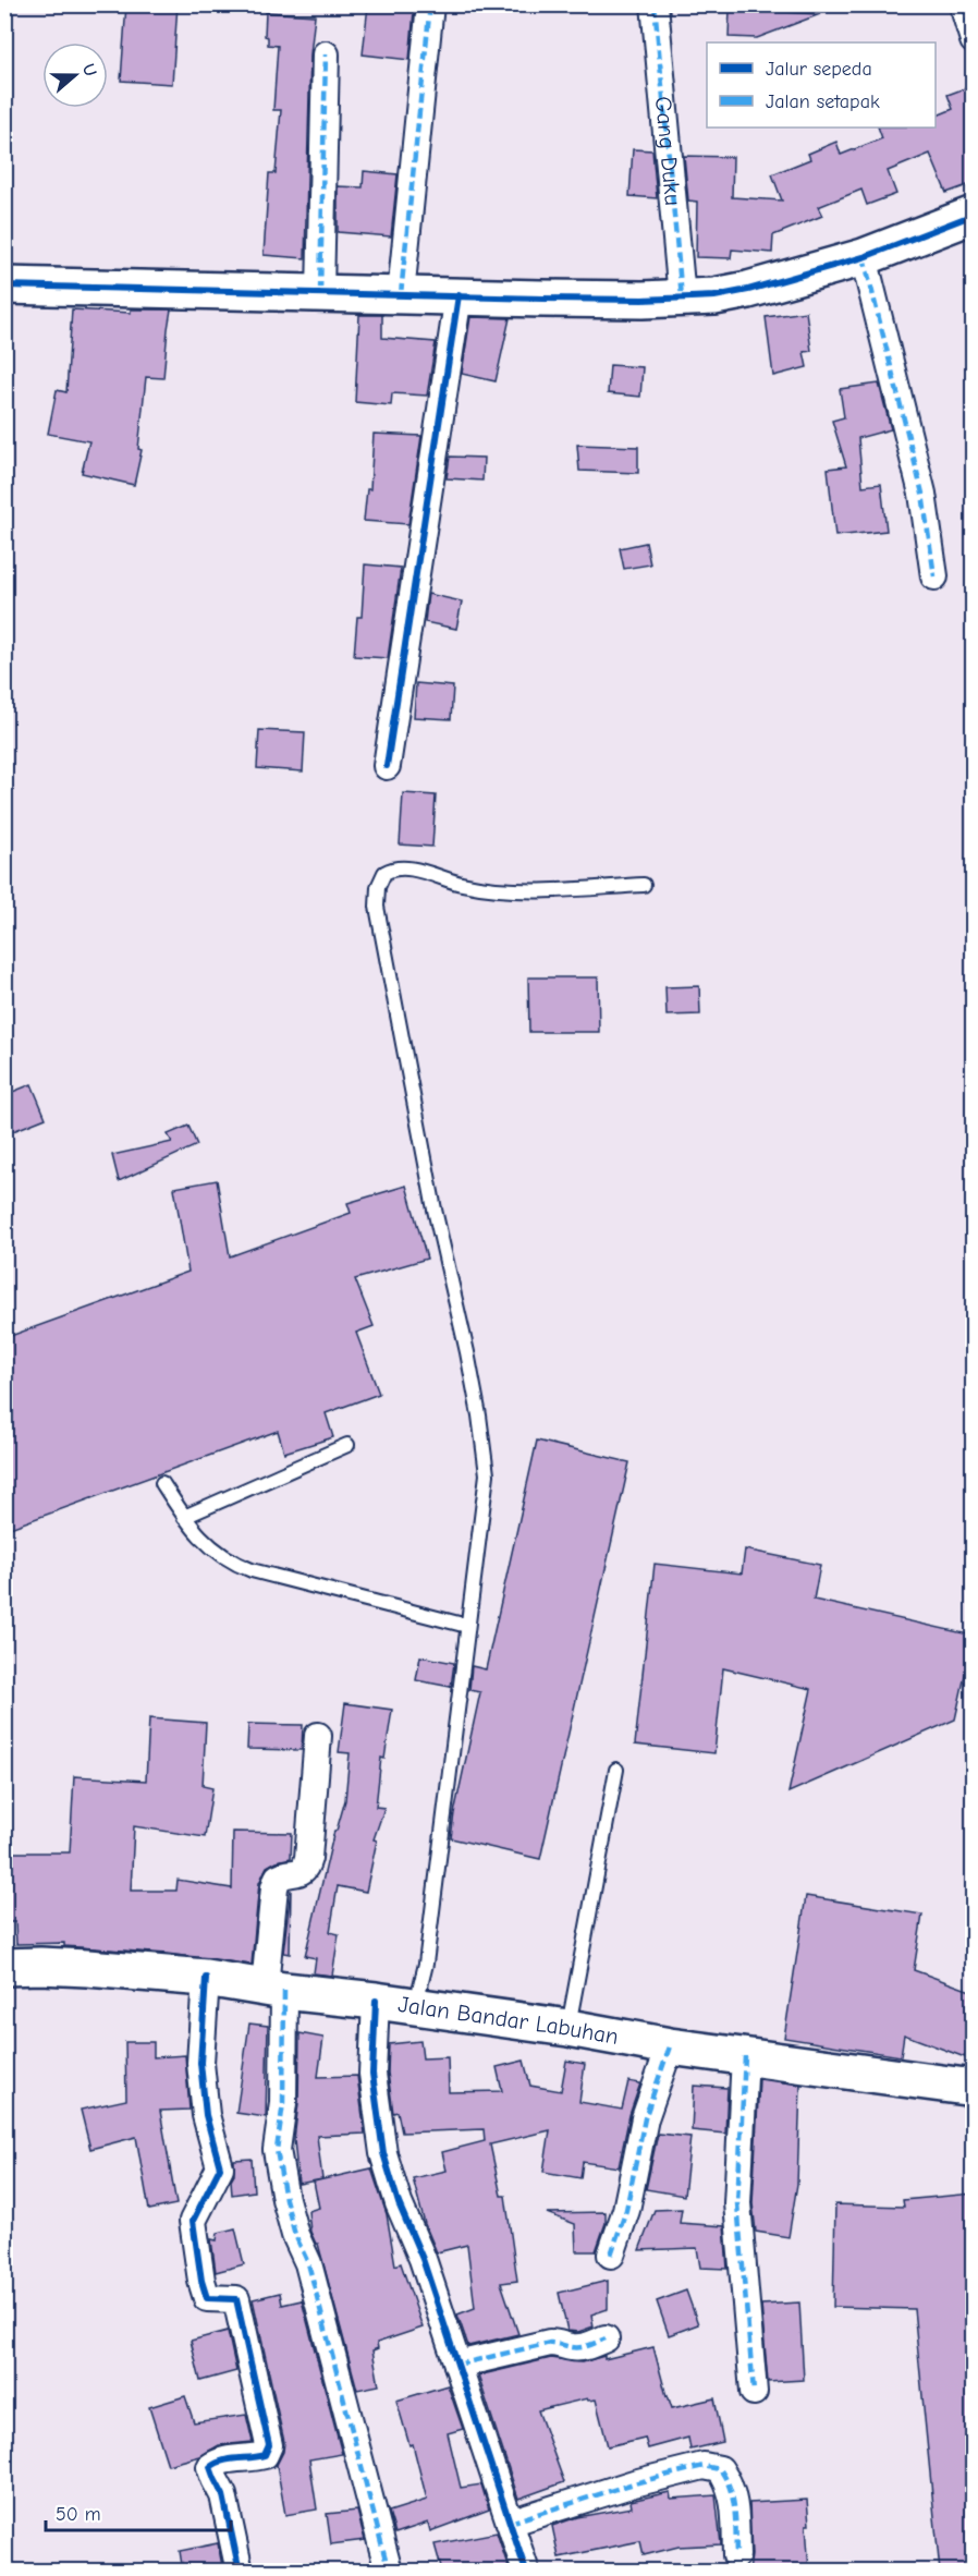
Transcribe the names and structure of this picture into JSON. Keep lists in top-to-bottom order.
{
  "streets": {
    "street": ["Gang Duku", "Jalan Bandar Labuhan"]
  },
  "legend": ["Jalur sepeda", "Jalan setapak"],
  "scale_bar": "50 m",
  "north": "right"
}
